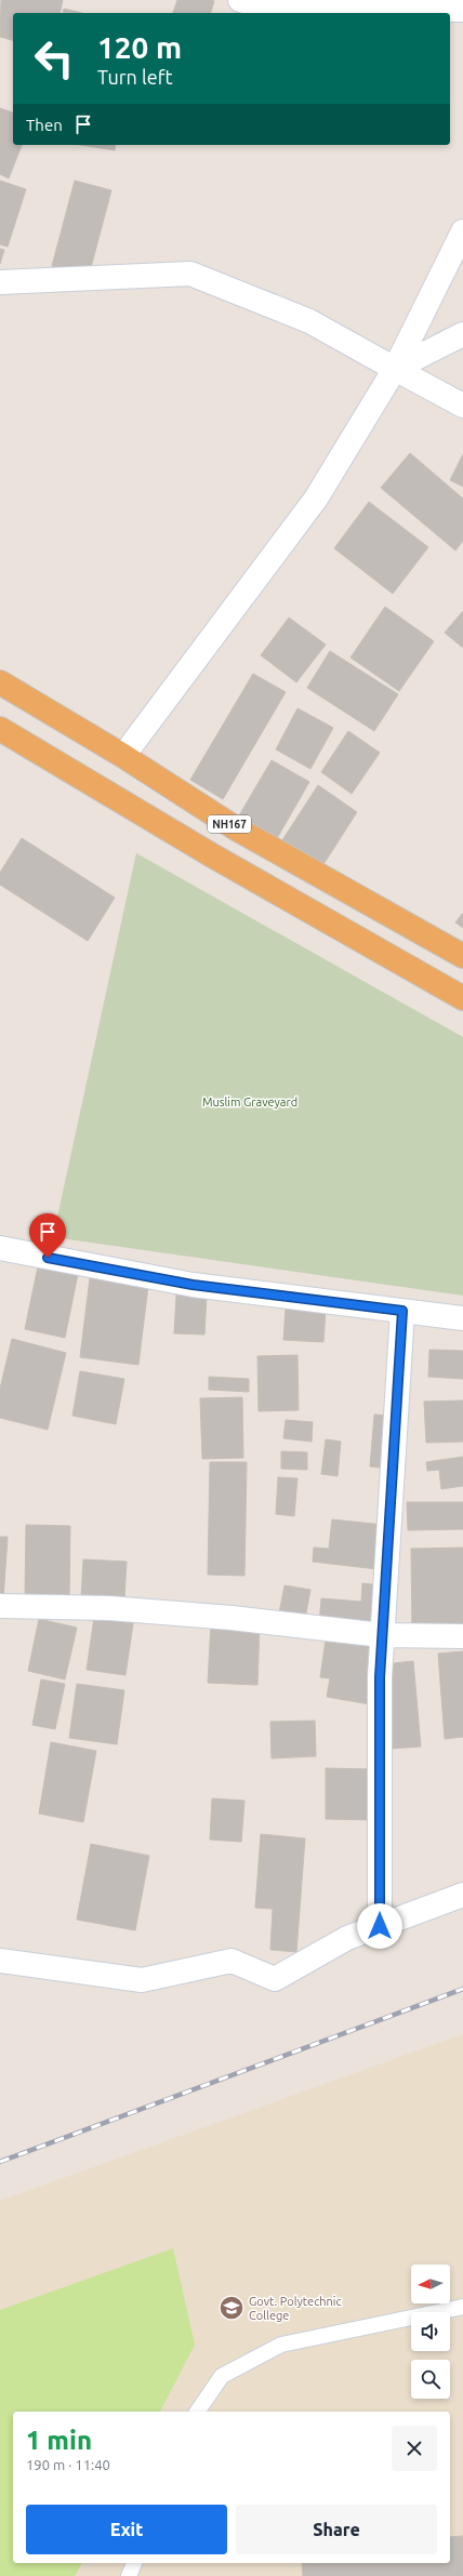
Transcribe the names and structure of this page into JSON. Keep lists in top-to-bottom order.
{
  "streets": {
    "highway": ["NH167"]
  },
  "parks": ["Muslim Graveyard"],
  "places": {
    "school or university": ["Govt. Polytechnic College"]
  },
  "north": "left",
  "page": {
    "turn": ["120 m", "Turn left"],
    "then": "Then",
    "heading": ["1 min", "190 m · 11:40"],
    "buttons": ["Exit", "Share"]
  }
}
